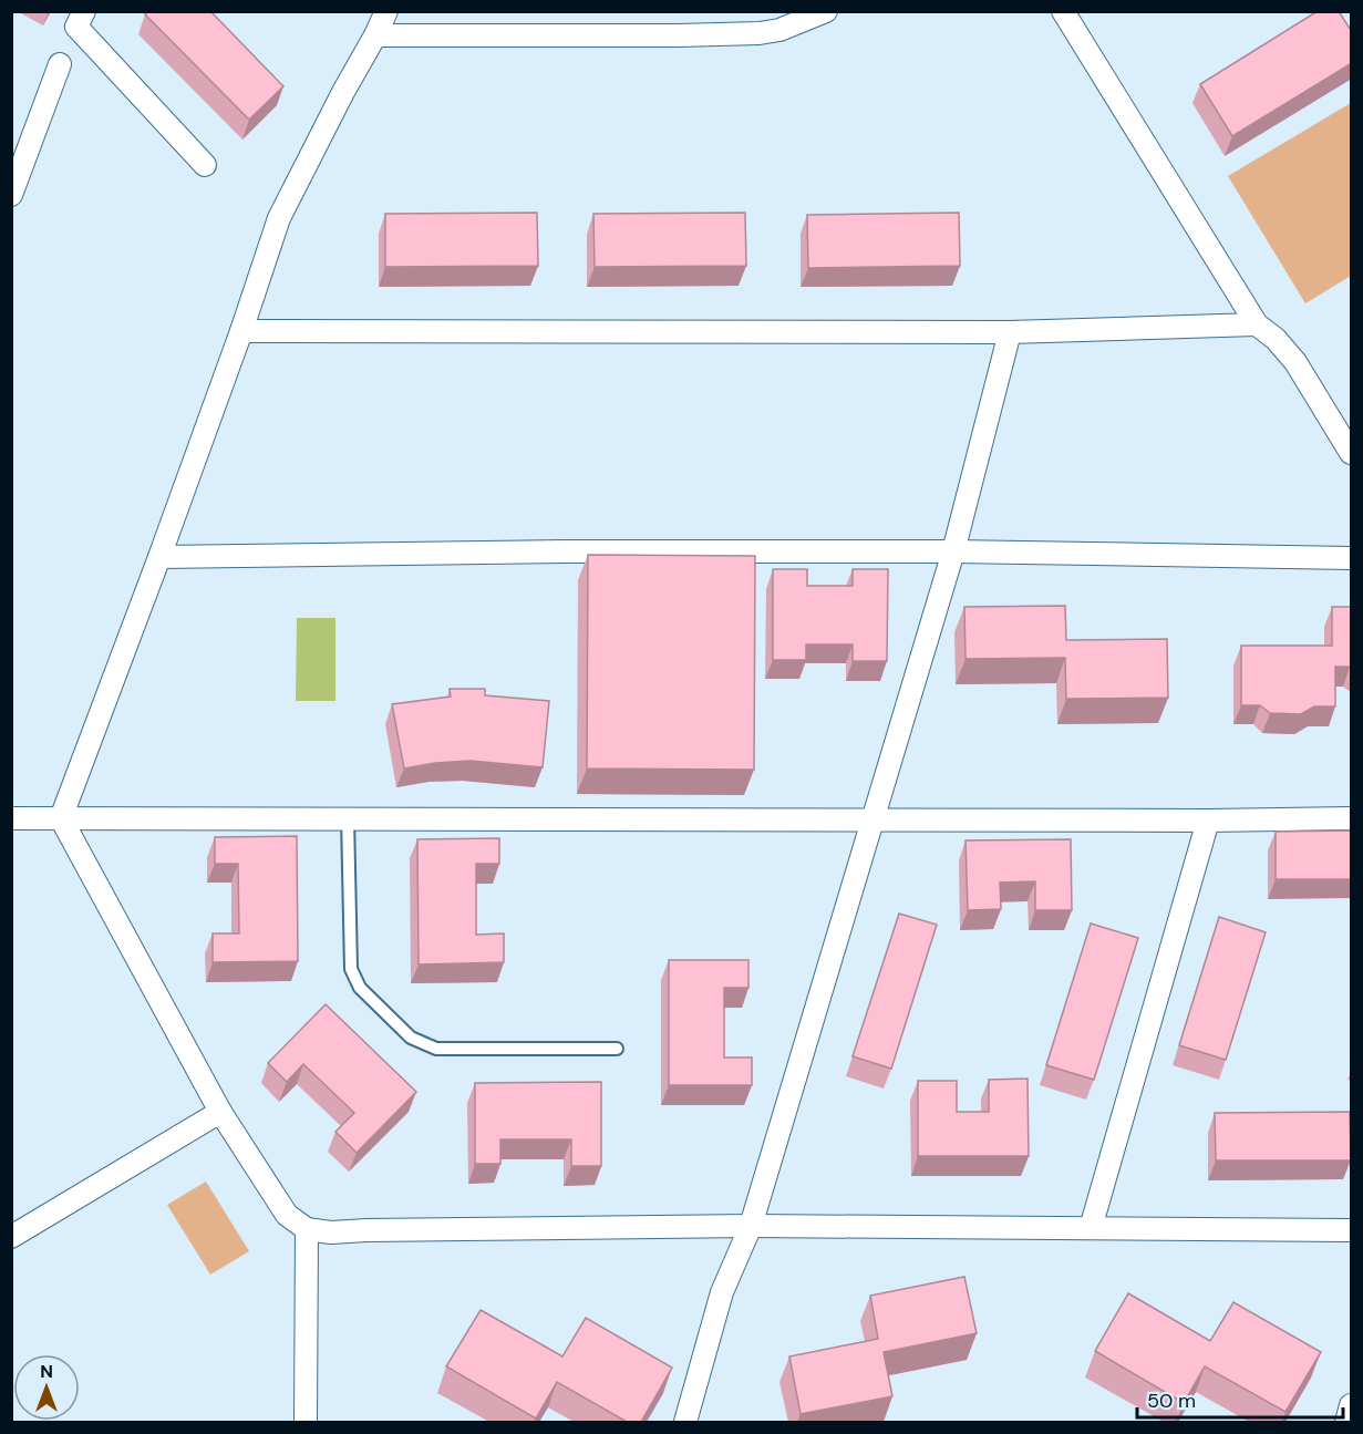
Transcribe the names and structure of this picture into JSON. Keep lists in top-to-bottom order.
{
  "scale_bar": "50 m",
  "north": "top"
}
